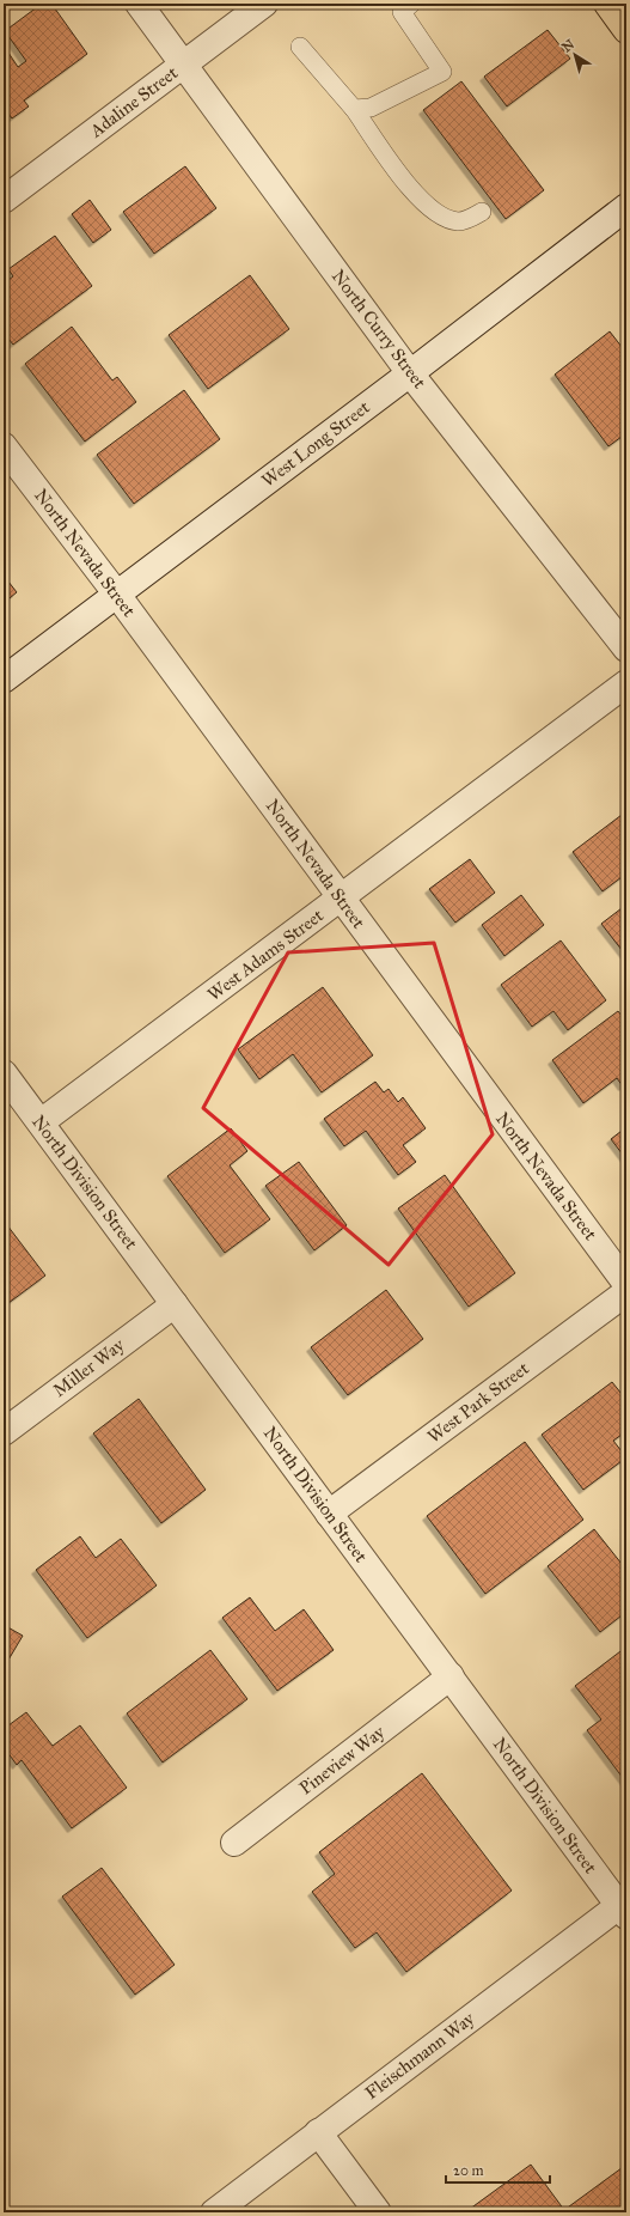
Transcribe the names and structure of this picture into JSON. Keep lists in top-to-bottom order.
{
  "streets": {
    "street": [
      "Adaline Street",
      "North Curry Street",
      "West Long Street",
      "North Nevada Street",
      "West Adams Street",
      "North Division Street",
      "Miller Way",
      "West Park Street",
      "Pineview Way",
      "Fleischmann Way"
    ]
  },
  "crossings": [
    ["Adaline Street", "North Curry Street"],
    ["North Curry Street", "West Long Street"],
    ["West Long Street", "North Nevada Street"],
    ["North Nevada Street", "West Adams Street"],
    ["West Adams Street", "North Division Street"],
    ["North Division Street", "Miller Way"],
    ["North Division Street", "West Park Street"],
    ["North Division Street", "Pineview Way"],
    ["North Division Street", "Fleischmann Way"]
  ],
  "scale_bar": "20 m",
  "north": "top left"
}
